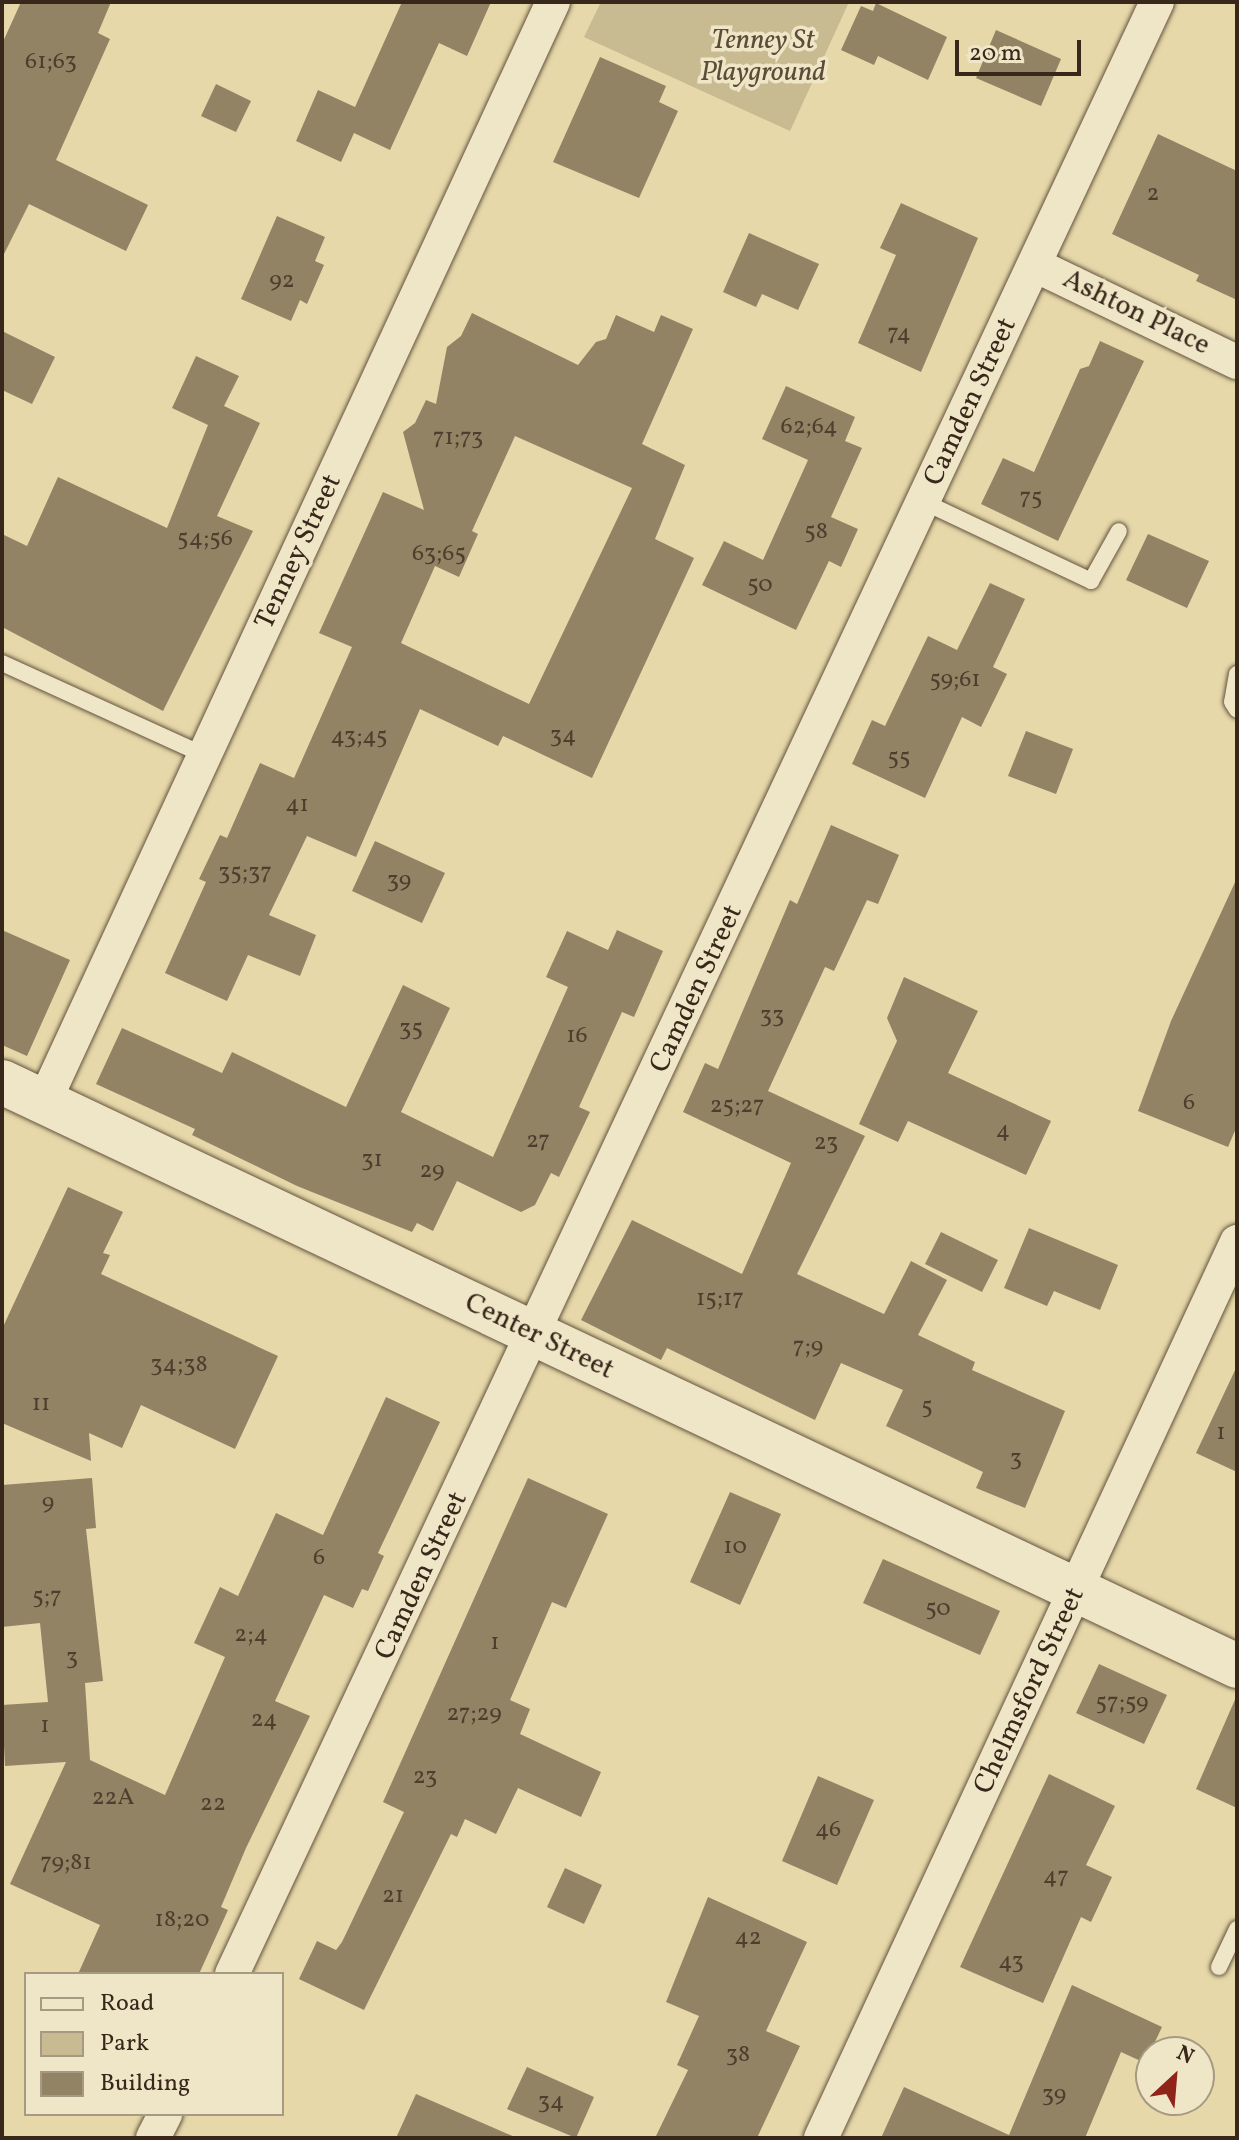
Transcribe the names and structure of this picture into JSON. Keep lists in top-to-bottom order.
{
  "streets": {
    "street": [
      "Ashton Place",
      "Camden Street",
      "Tenney Street",
      "Center Street",
      "Chelmsford Street"
    ]
  },
  "crossings": [
    ["Ashton Place", "Camden Street"],
    ["Camden Street", "Center Street"],
    ["Tenney Street", "Center Street"],
    ["Center Street", "Chelmsford Street"]
  ],
  "parks": ["Tenney St Playground"],
  "house_numbers": [
    "61;63",
    "2",
    "92",
    "74",
    "62;64",
    "71;73",
    "75",
    "58",
    "54;56",
    "63;65",
    "50",
    "59;61",
    "34",
    "43;45",
    "55",
    "41",
    "35;37",
    "39",
    "33",
    "35",
    "16",
    "6",
    "25;27",
    "4",
    "27",
    "23",
    "31",
    "29",
    "15;17",
    "7;9",
    "34;38",
    "11",
    "5",
    "1",
    "3",
    "9",
    "10",
    "6",
    "5;7",
    "50",
    "2;4",
    "1",
    "3",
    "57;59",
    "27;29",
    "24",
    "1",
    "23",
    "22A",
    "22",
    "46",
    "79;81",
    "47",
    "21",
    "18;20",
    "42",
    "43",
    "38",
    "39",
    "34"
  ],
  "legend": ["Road", "Park", "Building"],
  "scale_bar": "20 m",
  "north": "top right"
}
